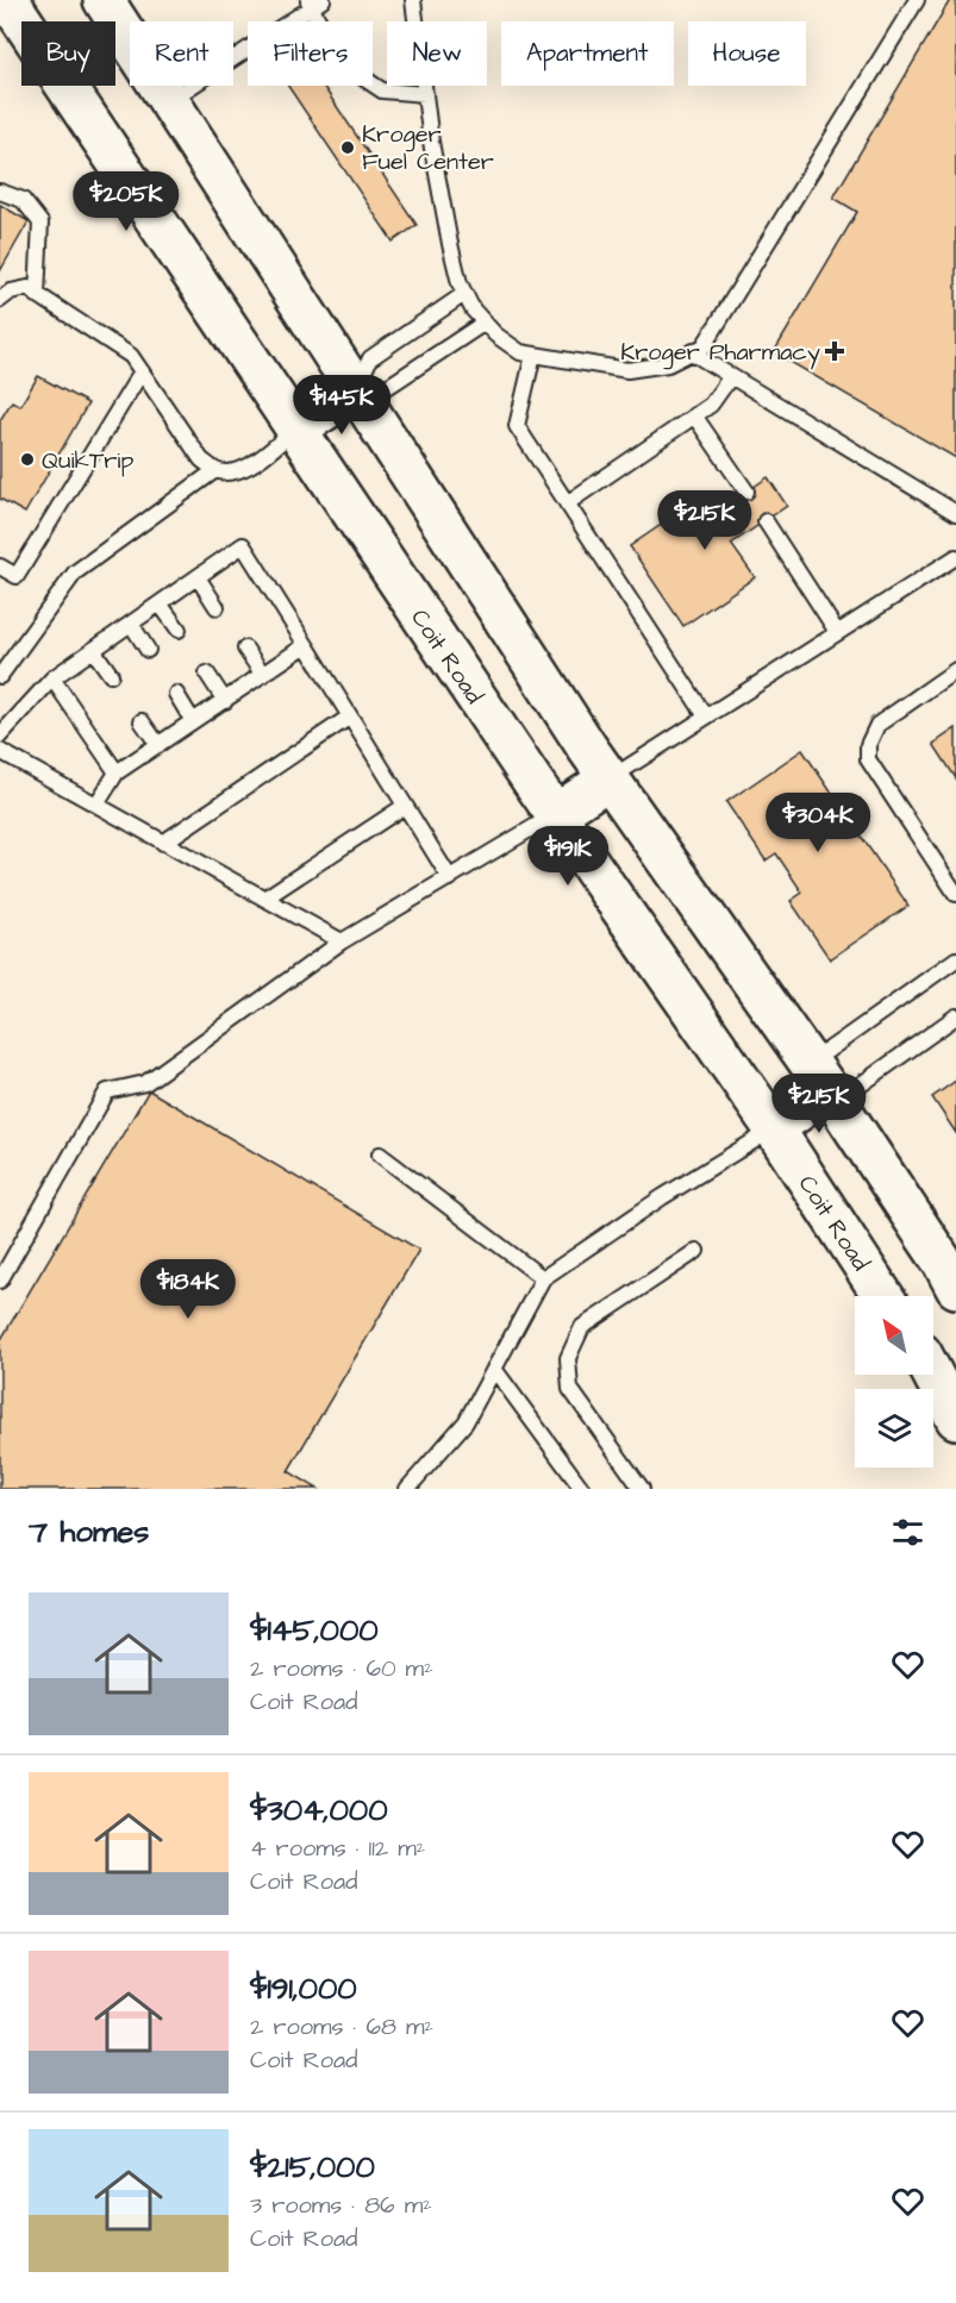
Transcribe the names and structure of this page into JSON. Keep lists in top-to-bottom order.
{
  "streets": {
    "main road": ["Coit Road"]
  },
  "places": {
    "other": ["Kroger Fuel Center", "QuikTrip"],
    "health": ["Kroger Pharmacy"]
  },
  "north": "top left",
  "page": {
    "chip": [
      "Buy",
      "Rent",
      "Filters",
      "New",
      "Apartment",
      "House"
    ],
    "price": [
      "$205K",
      "$145K",
      "$215K",
      "$304K",
      "$191K",
      "$215K",
      "$184K"
    ],
    "heading": "7 homes",
    "list": [
      {
        "name": "$145,000",
        "note": "2 rooms · 60 m² · Coit Road"
      },
      {
        "name": "$304,000",
        "note": "4 rooms · 112 m² · Coit Road"
      },
      {
        "name": "$191,000",
        "note": "2 rooms · 68 m² · Coit Road"
      },
      {
        "name": "$215,000",
        "note": "3 rooms · 86 m² · Coit Road"
      }
    ]
  }
}
